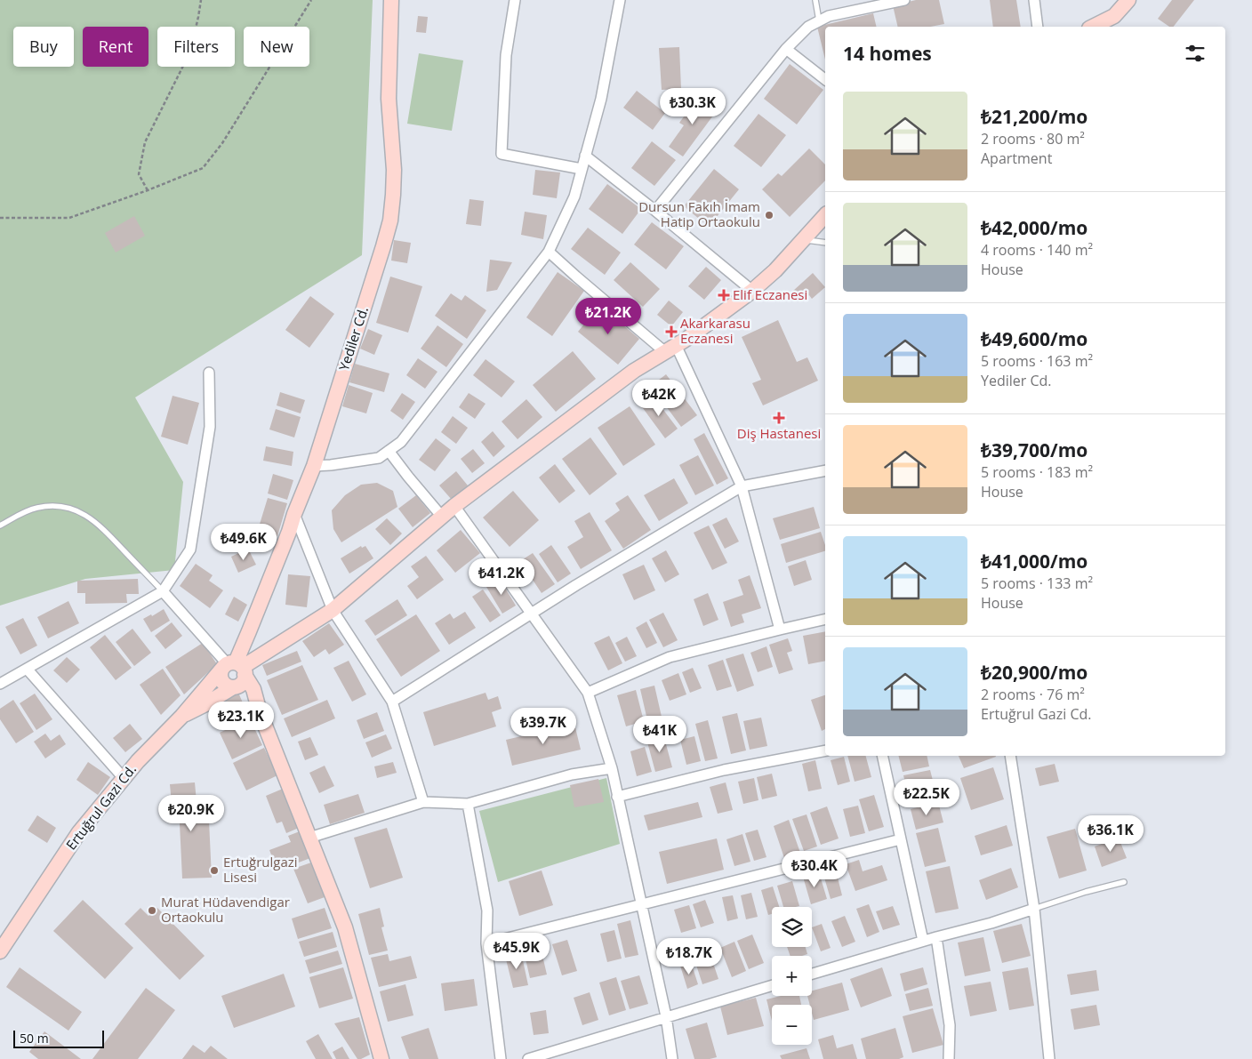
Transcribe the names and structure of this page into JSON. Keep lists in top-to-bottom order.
{
  "streets": {
    "street": ["Yediler Cd.", "Ertuğrul Gazi Cd."]
  },
  "places": {
    "other": ["Dursun Fakıh İmam Hatip Ortaokulu", "Ertuğrulgazi Lisesi", "Murat Hüdavendigar Ortaokulu"],
    "health": ["Elif Eczanesi", "Akarkarasu Eczanesi", "Diş Hastanesi"]
  },
  "scale_bar": "50 m",
  "page": {
    "chip": [
      "Buy",
      "Rent",
      "Filters",
      "New"
    ],
    "heading": "14 homes",
    "list": [
      {
        "name": "₺21,200/mo",
        "note": "2 rooms · 80 m² · Apartment"
      },
      {
        "name": "₺42,000/mo",
        "note": "4 rooms · 140 m² · House"
      },
      {
        "name": "₺49,600/mo",
        "note": "5 rooms · 163 m² · Yediler Cd."
      },
      {
        "name": "₺39,700/mo",
        "note": "5 rooms · 183 m² · House"
      },
      {
        "name": "₺41,000/mo",
        "note": "5 rooms · 133 m² · House"
      },
      {
        "name": "₺20,900/mo",
        "note": "2 rooms · 76 m² · Ertuğrul Gazi Cd."
      }
    ],
    "price": [
      "₺30.3K",
      "₺21.2K",
      "₺42K",
      "₺49.6K",
      "₺41.2K",
      "₺23.1K",
      "₺39.7K",
      "₺41K",
      "₺22.5K",
      "₺20.9K",
      "₺36.1K",
      "₺30.4K",
      "₺45.9K",
      "₺18.7K"
    ],
    "map_buttons": ["+", "−"],
    "scale": "50 m"
  }
}
